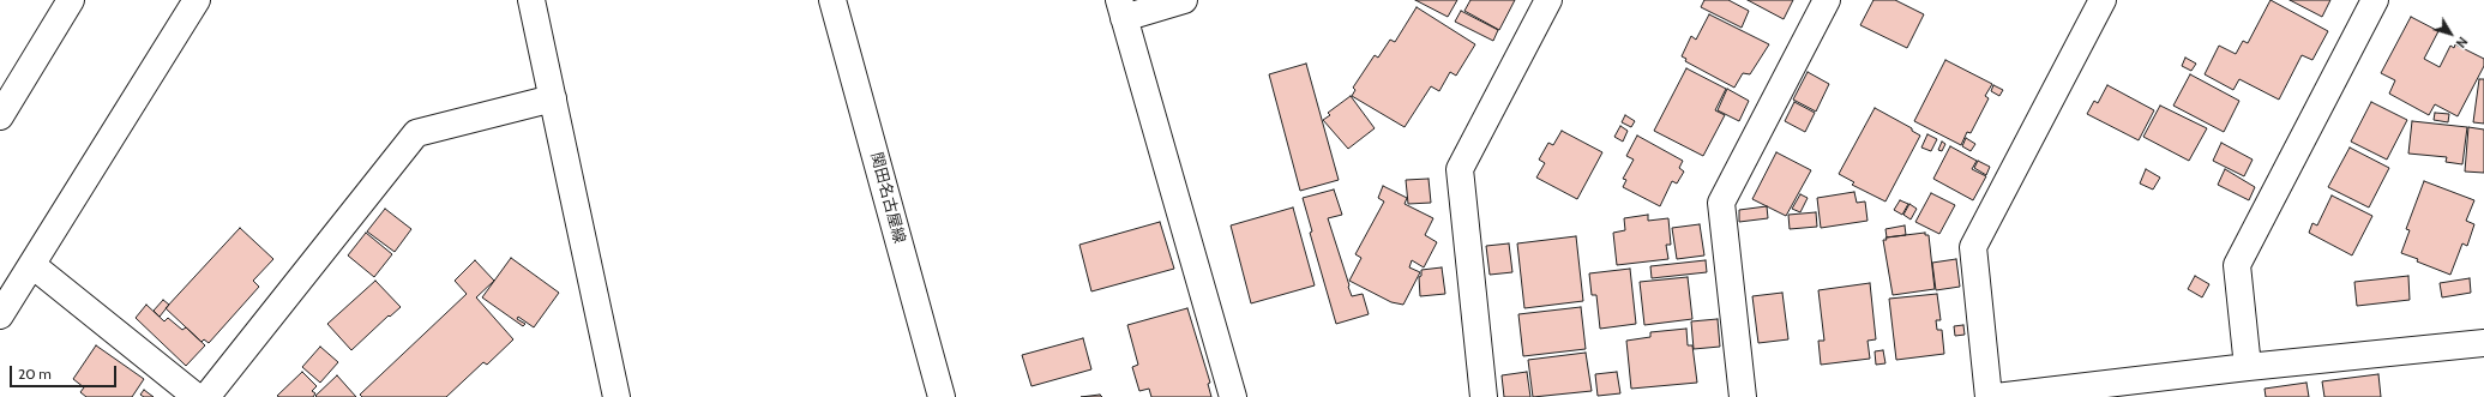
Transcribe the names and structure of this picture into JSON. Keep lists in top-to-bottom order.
{
  "streets": {
    "street": ["関田名古屋線"]
  },
  "scale_bar": "20 m",
  "north": "bottom right"
}
